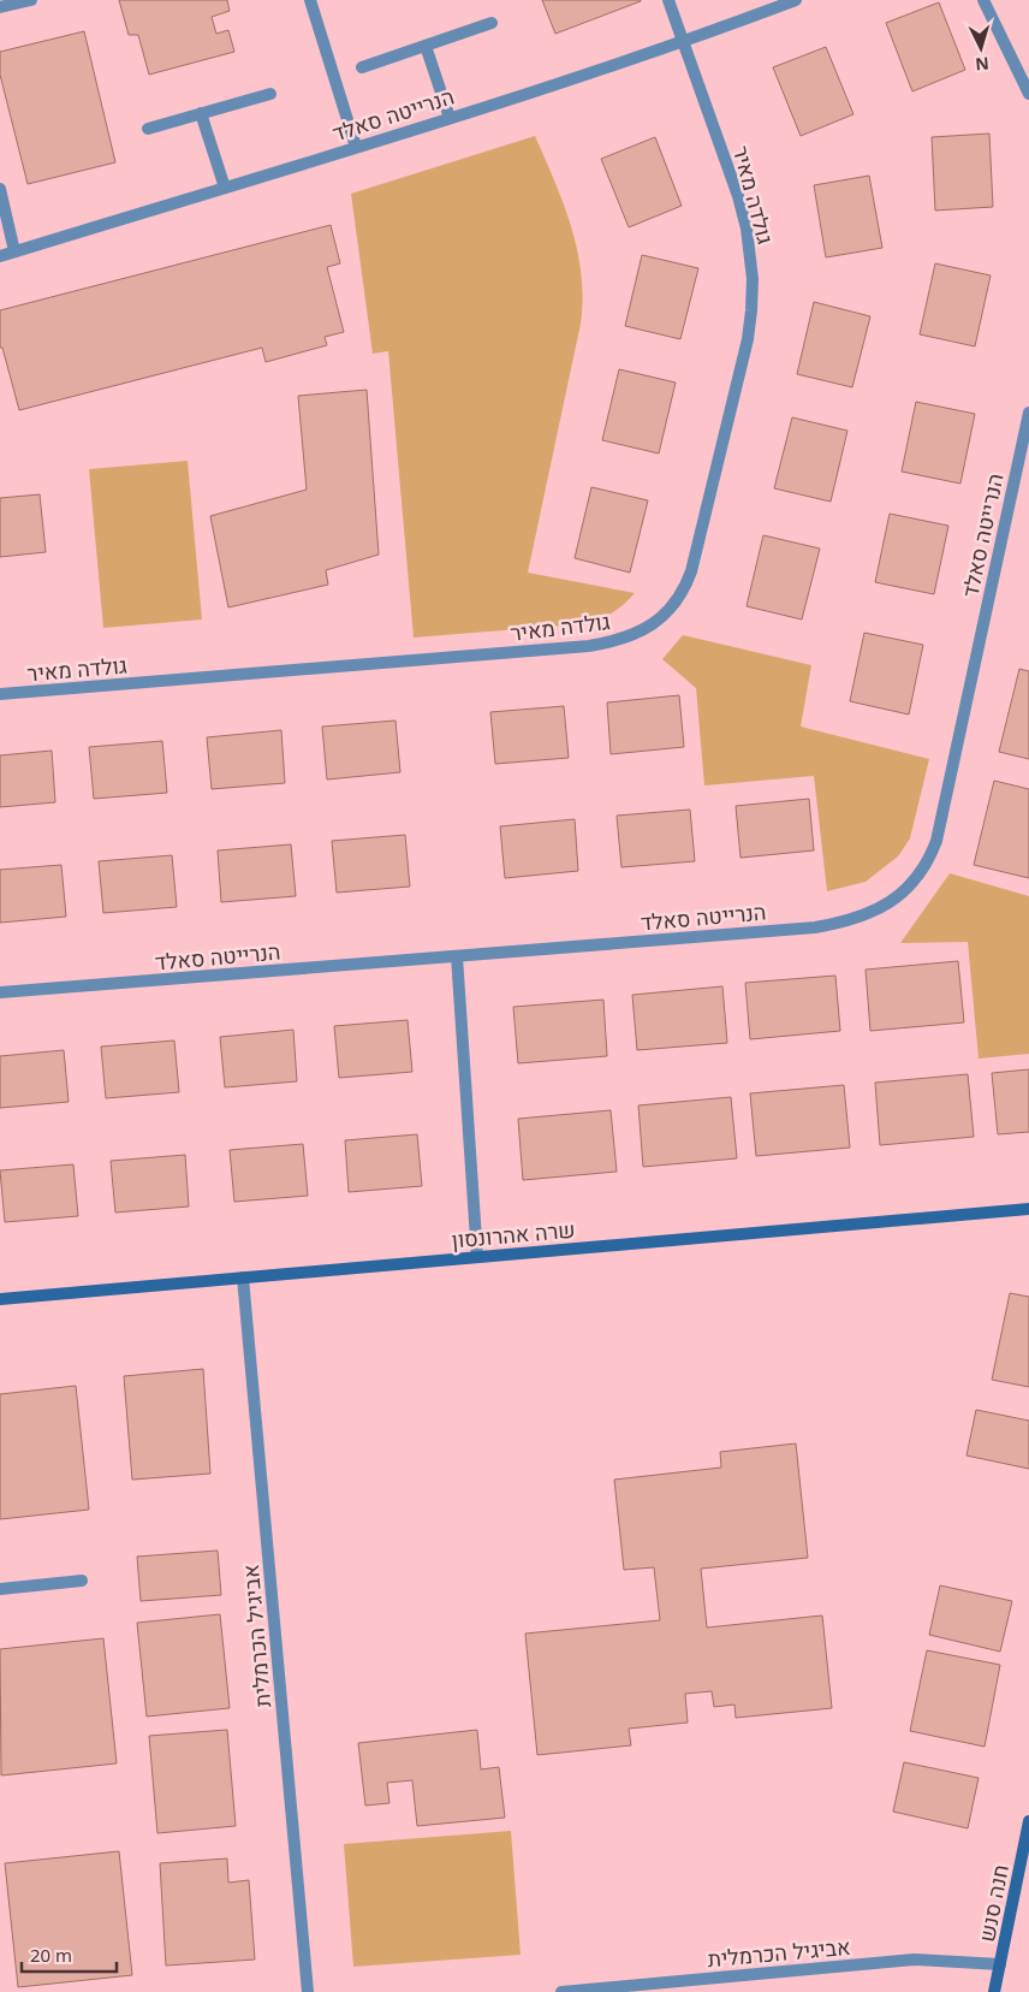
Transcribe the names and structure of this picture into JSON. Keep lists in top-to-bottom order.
{
  "streets": {
    "street": [
      "הנרייטה סאלד",
      "גולדה מאיר",
      "שרה אהרונסון",
      "אביגיל הכרמלית",
      "חנה סנש"
    ]
  },
  "crossings": [
    ["הנרייטה סאלד", "גולדה מאיר"],
    ["שרה אהרונסון", "אביגיל הכרמלית"],
    ["אביגיל הכרמלית", "חנה סנש"]
  ],
  "scale_bar": "20 m",
  "north": "bottom"
}
